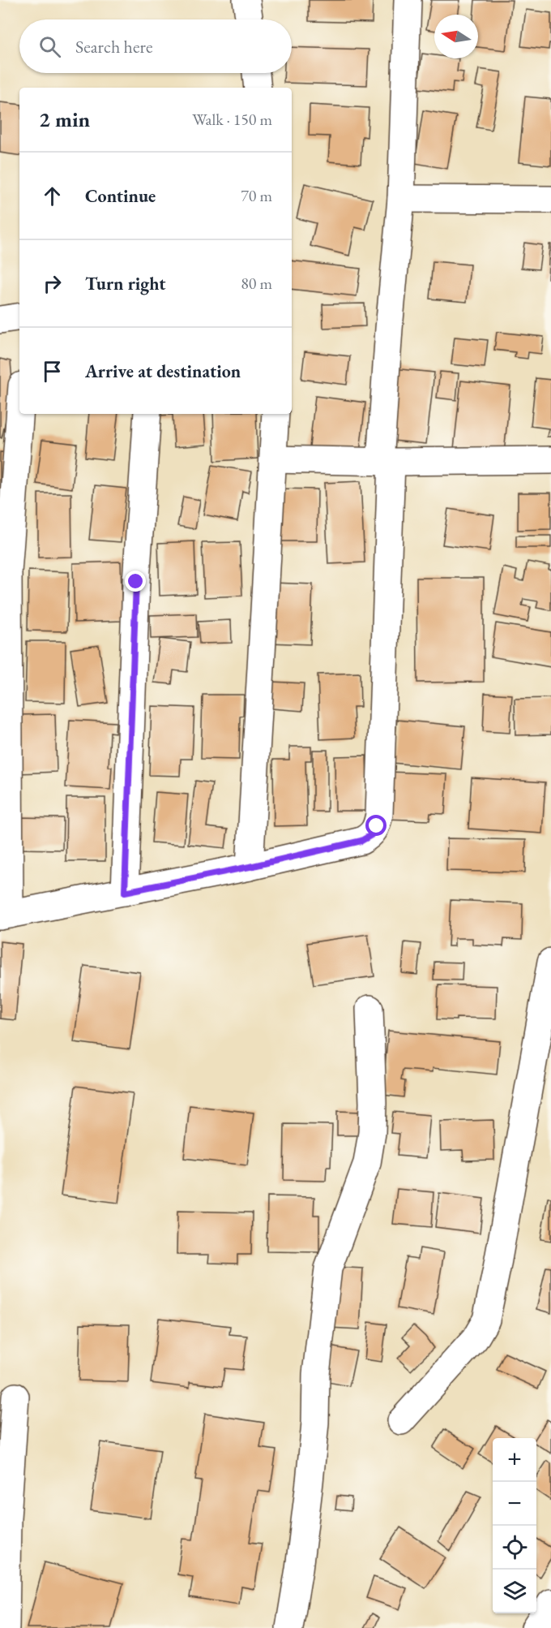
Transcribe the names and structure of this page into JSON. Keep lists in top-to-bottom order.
{
  "north": "left",
  "page": {
    "search": "Search here",
    "heading": ["2 min", "Walk · 150 m"],
    "list": [
      ["Continue", "70 m"],
      ["Turn right", "80 m"],
      "Arrive at destination"
    ],
    "map_buttons": ["+", "−"]
  }
}
